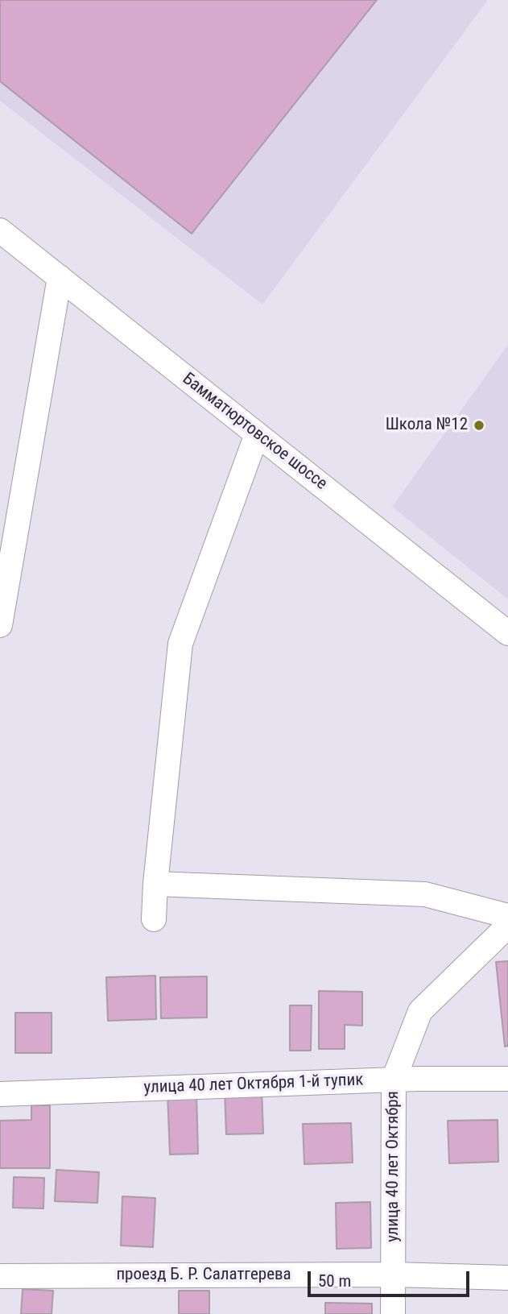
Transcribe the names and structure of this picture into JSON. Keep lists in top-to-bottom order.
{
  "streets": {
    "street": [
      "Бамматюртовское шоссе",
      "улица 40 лет Октября 1-й тупик",
      "улица 40 лет Октября",
      "проезд Б. Р. Салатгерева"
    ]
  },
  "crossings": [
    ["улица 40 лет Октября 1-й тупик", "улица 40 лет Октября"],
    ["улица 40 лет Октября", "проезд Б. Р. Салатгерева"]
  ],
  "places": ["Школа №12"],
  "scale_bar": "50 m"
}
